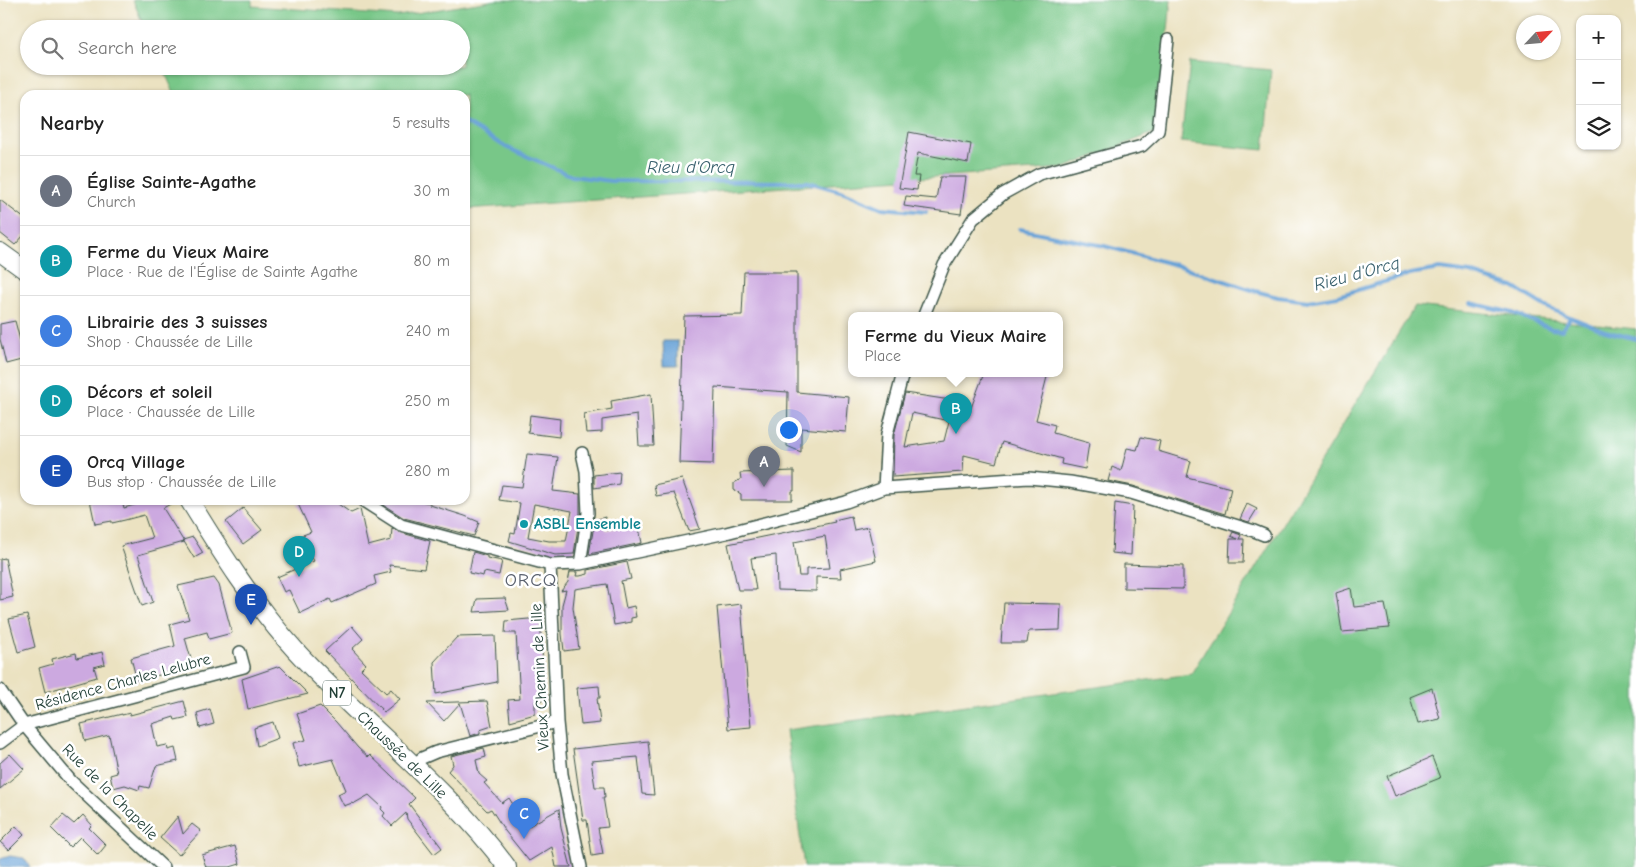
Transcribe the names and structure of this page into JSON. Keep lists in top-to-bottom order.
{
  "streets": {
    "main road": ["N7", "Chaussée de Lille"],
    "street": ["Vieux Chemin de Lille", "Résidence Charles Lelubre", "Rue de la Chapelle"]
  },
  "crossings": [
    ["Vieux Chemin de Lille", "Chaussée de Lille"],
    ["Résidence Charles Lelubre", "Rue de la Chapelle"]
  ],
  "districts": ["ORCQ"],
  "water": ["Rieu d'Orcq"],
  "places": ["ASBL Ensemble"],
  "north": "top right",
  "page": {
    "map_buttons": ["+", "−"],
    "search": "Search here",
    "heading": ["Nearby", "5 results"],
    "list": [
      {
        "mark": "A",
        "name": "Église Sainte-Agathe",
        "note": "Church",
        "value": "30 m"
      },
      {
        "mark": "B",
        "name": "Ferme du Vieux Maire",
        "note": "Place · Rue de l'Église de Sainte Agathe",
        "value": "80 m"
      },
      {
        "mark": "C",
        "name": "Librairie des 3 suisses",
        "note": "Shop · Chaussée de Lille",
        "value": "240 m"
      },
      {
        "mark": "D",
        "name": "Décors et soleil",
        "note": "Place · Chaussée de Lille",
        "value": "250 m"
      },
      {
        "mark": "E",
        "name": "Orcq Village",
        "note": "Bus stop · Chaussée de Lille",
        "value": "280 m"
      }
    ],
    "popup": ["Ferme du Vieux Maire", "Place"],
    "pins": [
      "B",
      "A",
      "D",
      "E",
      "C"
    ]
  }
}
